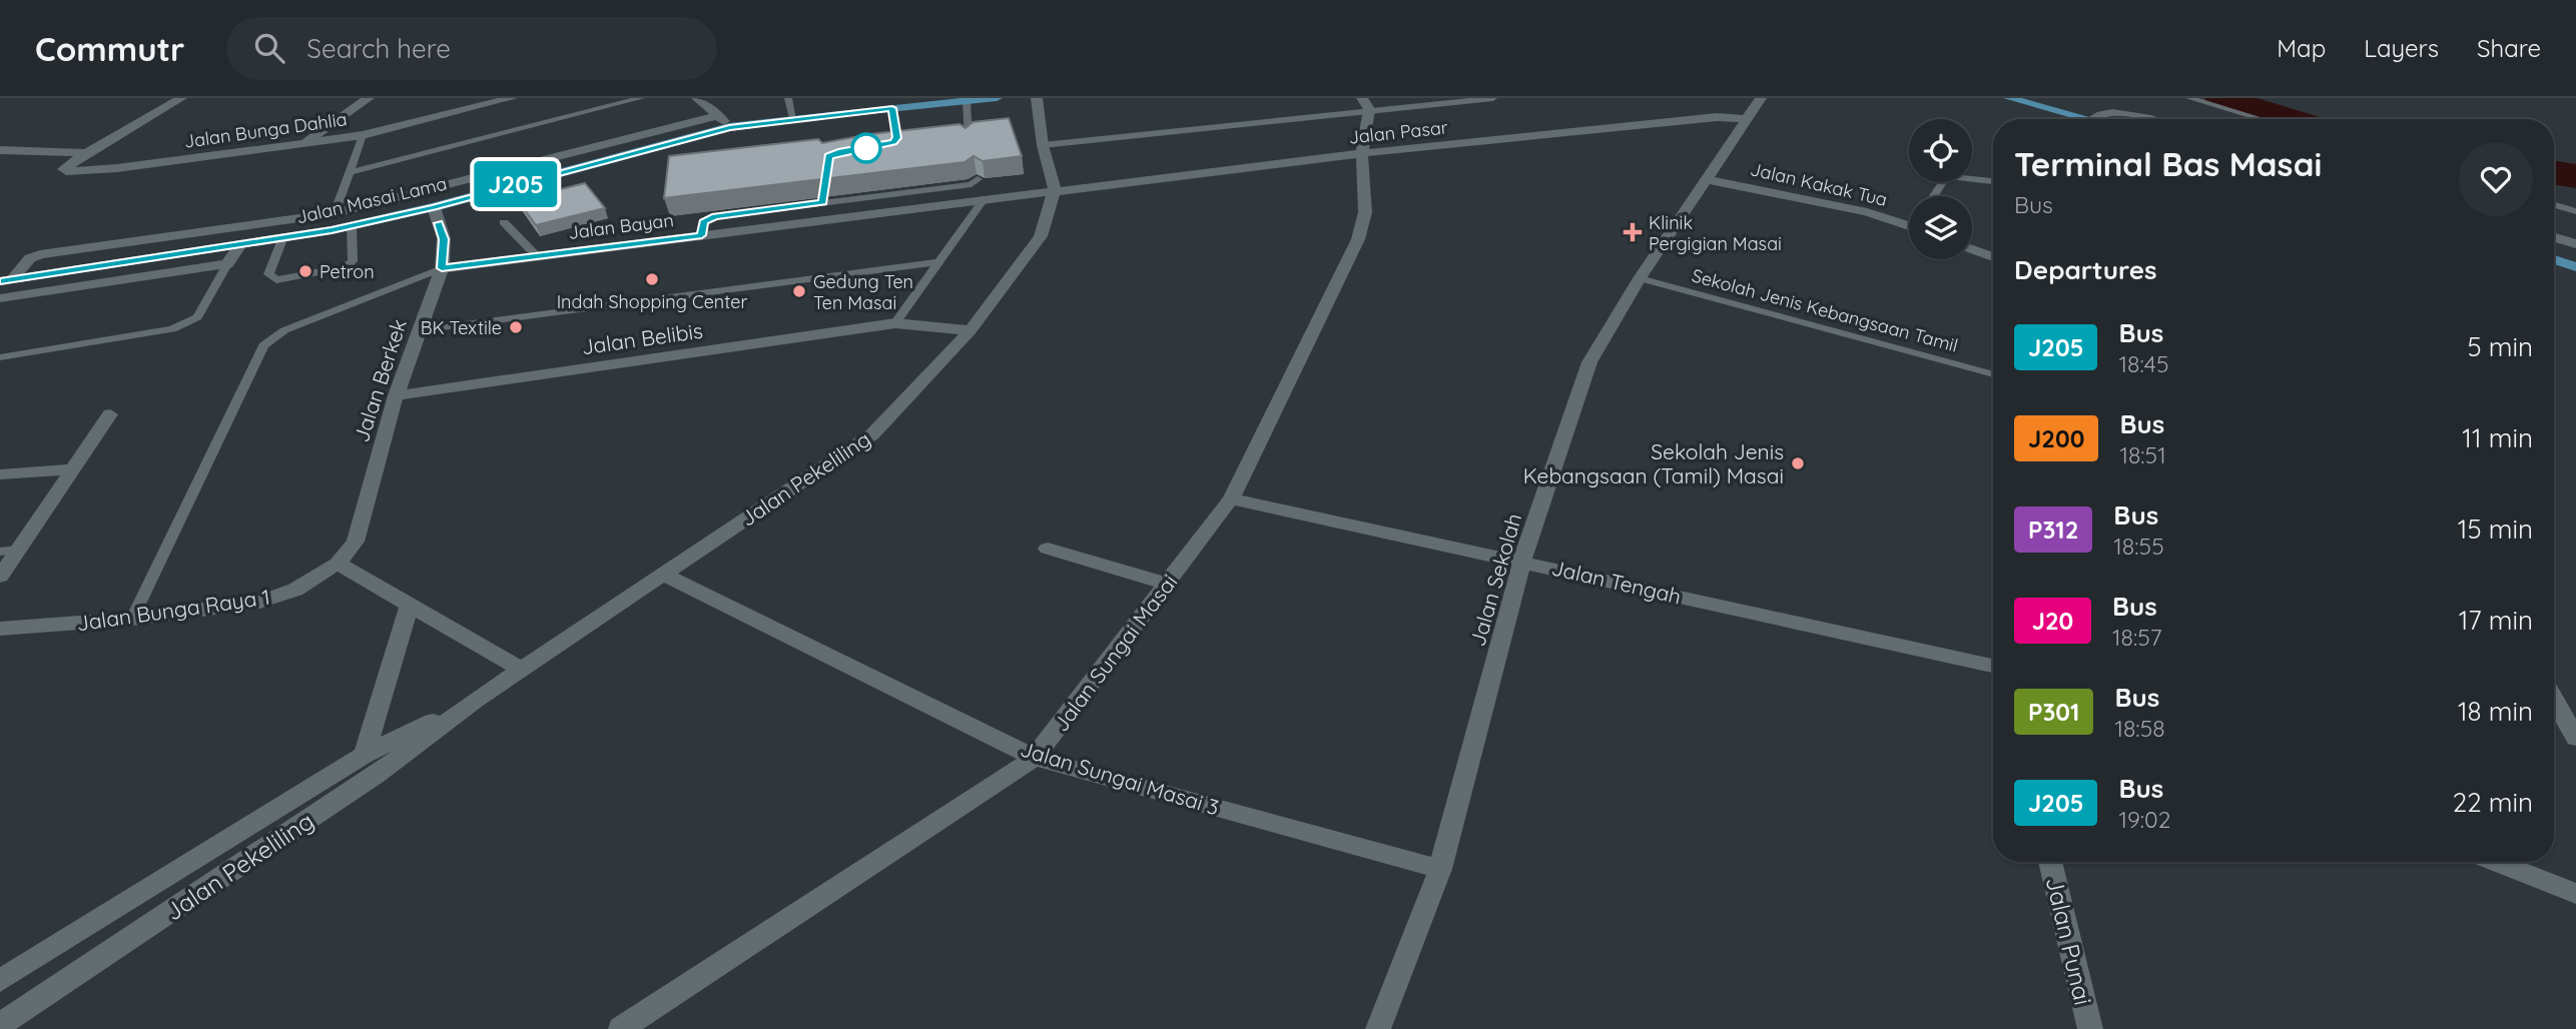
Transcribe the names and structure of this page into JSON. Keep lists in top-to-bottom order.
{
  "streets": {
    "main road": ["Jalan Masai Lama"],
    "street": [
      "Jalan Bunga Dahlia",
      "Jalan Pasar",
      "Jalan Kakak Tua",
      "Jalan Bayan",
      "Jalan Belibis",
      "Jalan Berkek",
      "Jalan Pekeliling",
      "Jalan Sekolah",
      "Jalan Tengah",
      "Jalan Bunga Raya 1",
      "Jalan Sungai Masai",
      "Jalan Sungai Masai 3",
      "Jalan Punai"
    ],
    "lane": ["Sekolah Jenis Kebangsaan Tamil"]
  },
  "crossings": [
    ["Jalan Pasar", "Jalan Bayan"],
    ["Jalan Pasar", "Jalan Pekeliling"],
    ["Jalan Pasar", "Jalan Sekolah"],
    ["Jalan Pasar", "Jalan Sungai Masai"],
    ["Jalan Kakak Tua", "Jalan Sekolah"],
    ["Jalan Masai Lama", "Jalan Berkek"],
    ["Jalan Bayan", "Jalan Berkek"],
    ["Jalan Bayan", "Jalan Pekeliling"],
    ["Sekolah Jenis Kebangsaan Tamil", "Jalan Sekolah"],
    ["Jalan Belibis", "Jalan Berkek"],
    ["Jalan Belibis", "Jalan Pekeliling"],
    ["Jalan Berkek", "Jalan Bunga Raya 1"],
    ["Jalan Pekeliling", "Jalan Sungai Masai 3"],
    ["Jalan Sekolah", "Jalan Tengah"],
    ["Jalan Sekolah", "Jalan Sungai Masai 3"],
    ["Jalan Tengah", "Jalan Sungai Masai"],
    ["Jalan Sungai Masai", "Jalan Sungai Masai 3"]
  ],
  "places": {
    "health": ["Klinik Pergigian Masai"],
    "other": [
      "Petron",
      "Indah Shopping Center",
      "Gedung Ten Ten Masai",
      "BK Textile",
      "Sekolah Jenis Kebangsaan (Tamil) Masai"
    ]
  },
  "lines": ["bus line J205"],
  "page": {
    "header": "Commutr",
    "search": "Search here",
    "nav": ["Map", "Layers", "Share"],
    "on_map": "J205",
    "heading": [
      ["Terminal Bas Masai", "Bus"],
      "Departures"
    ],
    "list": [
      {
        "mark": "J205",
        "name": "Bus",
        "note": "18:45",
        "value": "5 min"
      },
      {
        "mark": "J200",
        "name": "Bus",
        "note": "18:51",
        "value": "11 min"
      },
      {
        "mark": "P312",
        "name": "Bus",
        "note": "18:55",
        "value": "15 min"
      },
      {
        "mark": "J20",
        "name": "Bus",
        "note": "18:57",
        "value": "17 min"
      },
      {
        "mark": "P301",
        "name": "Bus",
        "note": "18:58",
        "value": "18 min"
      },
      {
        "mark": "J205",
        "name": "Bus",
        "note": "19:02",
        "value": "22 min"
      }
    ]
  }
}
